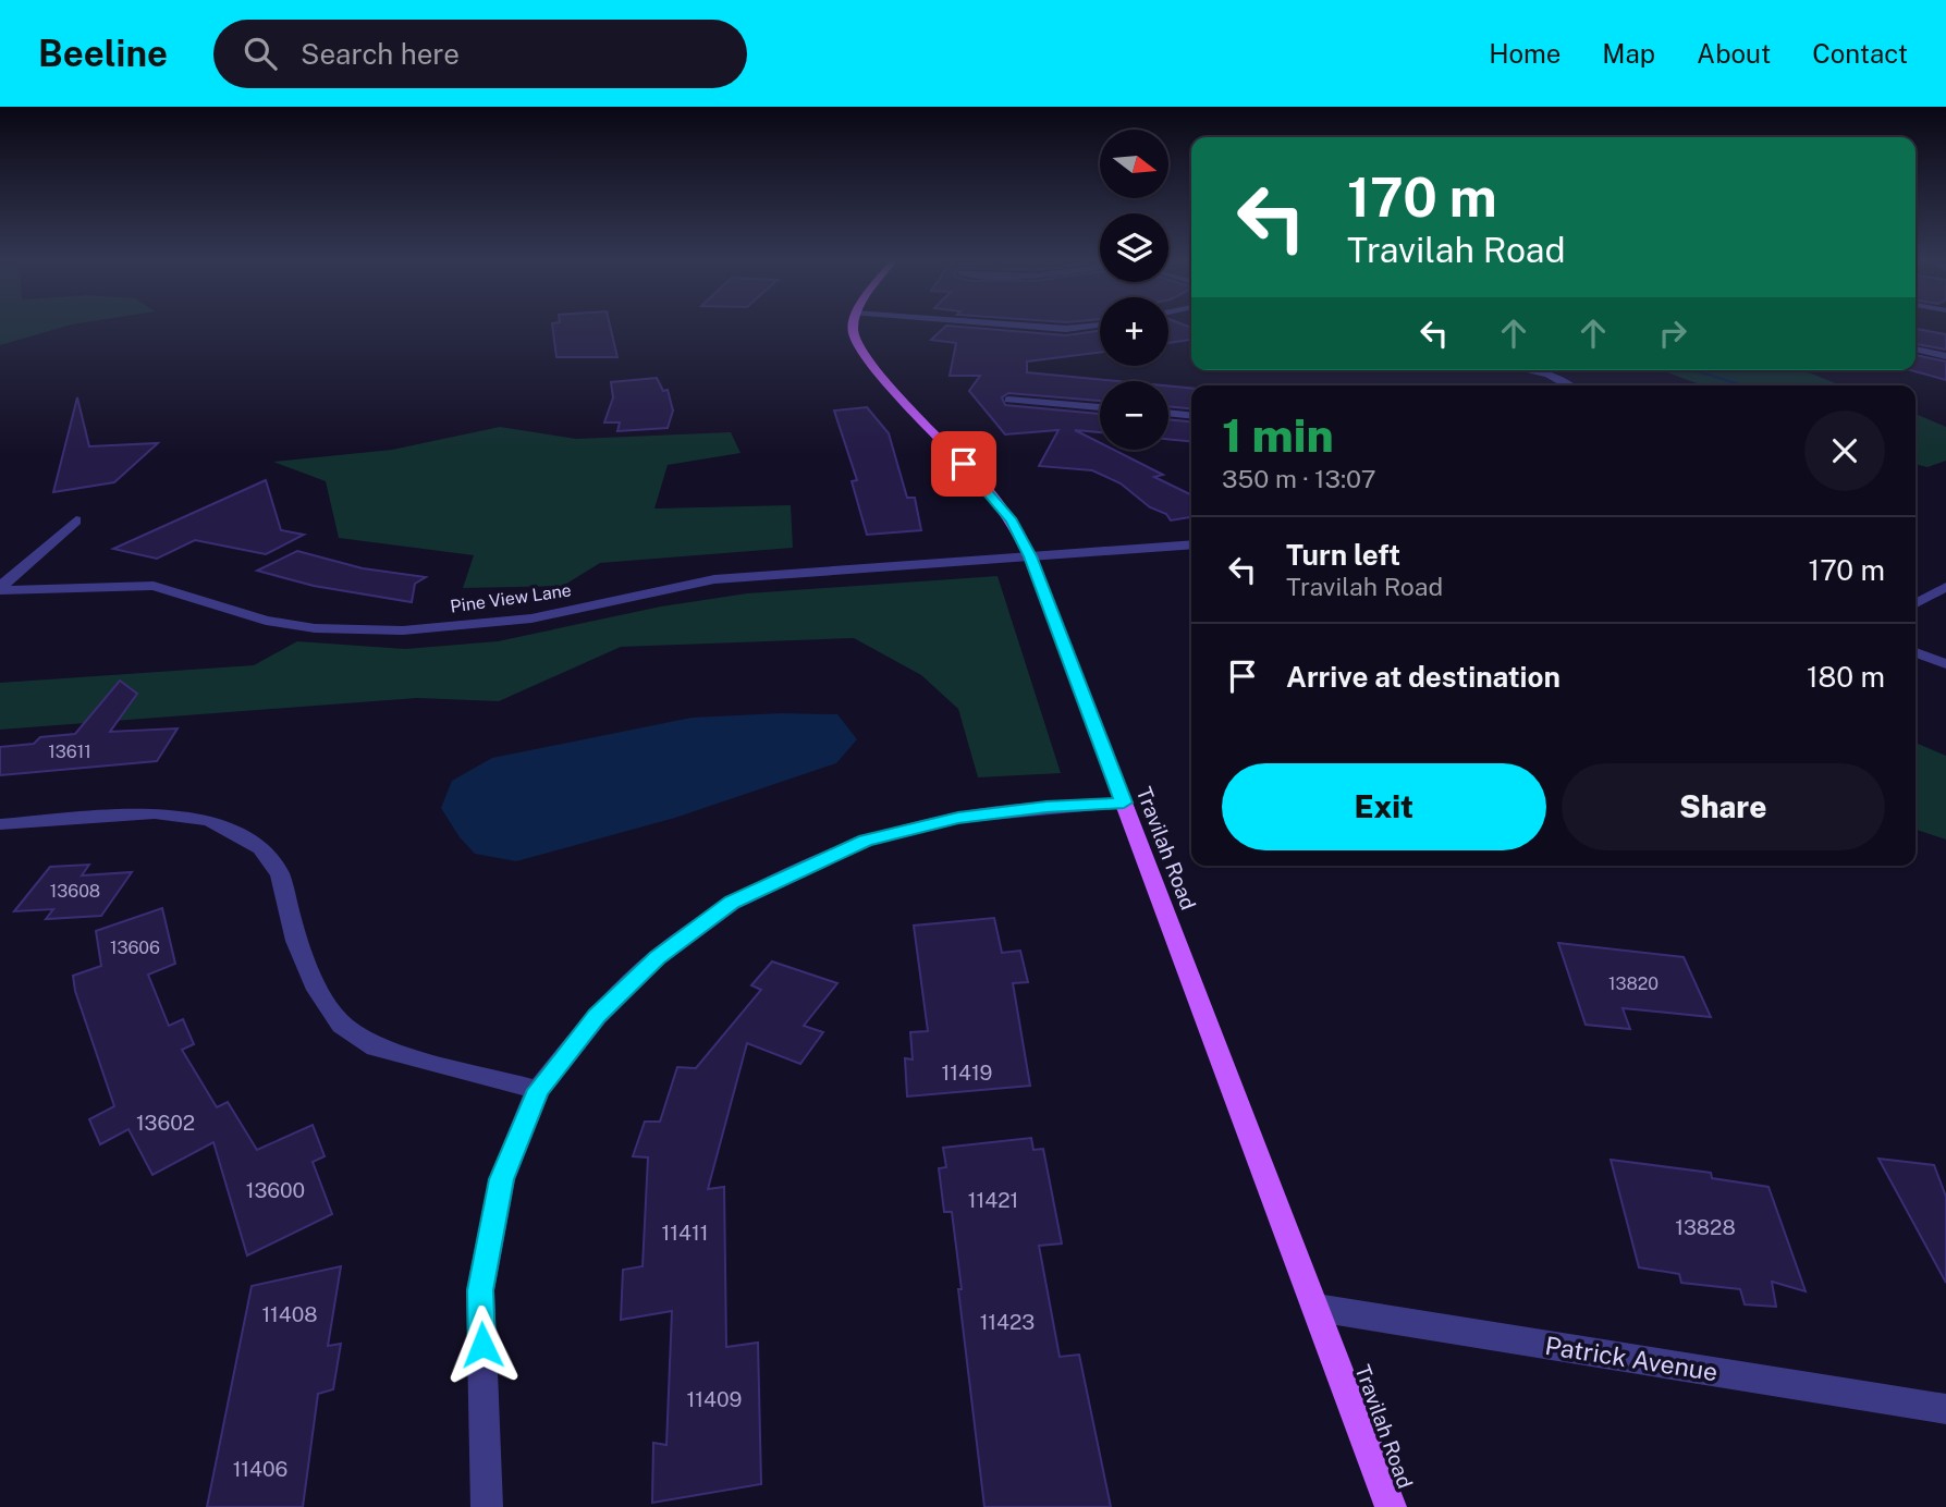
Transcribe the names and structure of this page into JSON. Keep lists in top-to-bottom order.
{
  "streets": {
    "main road": ["Travilah Road"],
    "street": ["Pine View Lane", "Patrick Avenue"]
  },
  "crossings": [
    ["Pine View Lane", "Travilah Road"],
    ["Travilah Road", "Patrick Avenue"]
  ],
  "house_numbers": [
    "13611",
    "13608",
    "13606",
    "13820",
    "11419",
    "13602",
    "13600",
    "11421",
    "13828",
    "11411",
    "11408",
    "11423",
    "11409",
    "11406"
  ],
  "north": "right",
  "page": {
    "header": "Beeline",
    "search": "Search here",
    "nav": [
      "Home",
      "Map",
      "About",
      "Contact"
    ],
    "map_buttons": ["+", "−"],
    "turn": ["170 m", "Travilah Road"],
    "heading": ["1 min", "350 m · 13:07"],
    "list": [
      {
        "name": "Turn left",
        "note": "Travilah Road",
        "value": "170 m"
      },
      {
        "name": "Arrive at destination",
        "value": "180 m"
      }
    ],
    "buttons": ["Exit", "Share"]
  }
}
